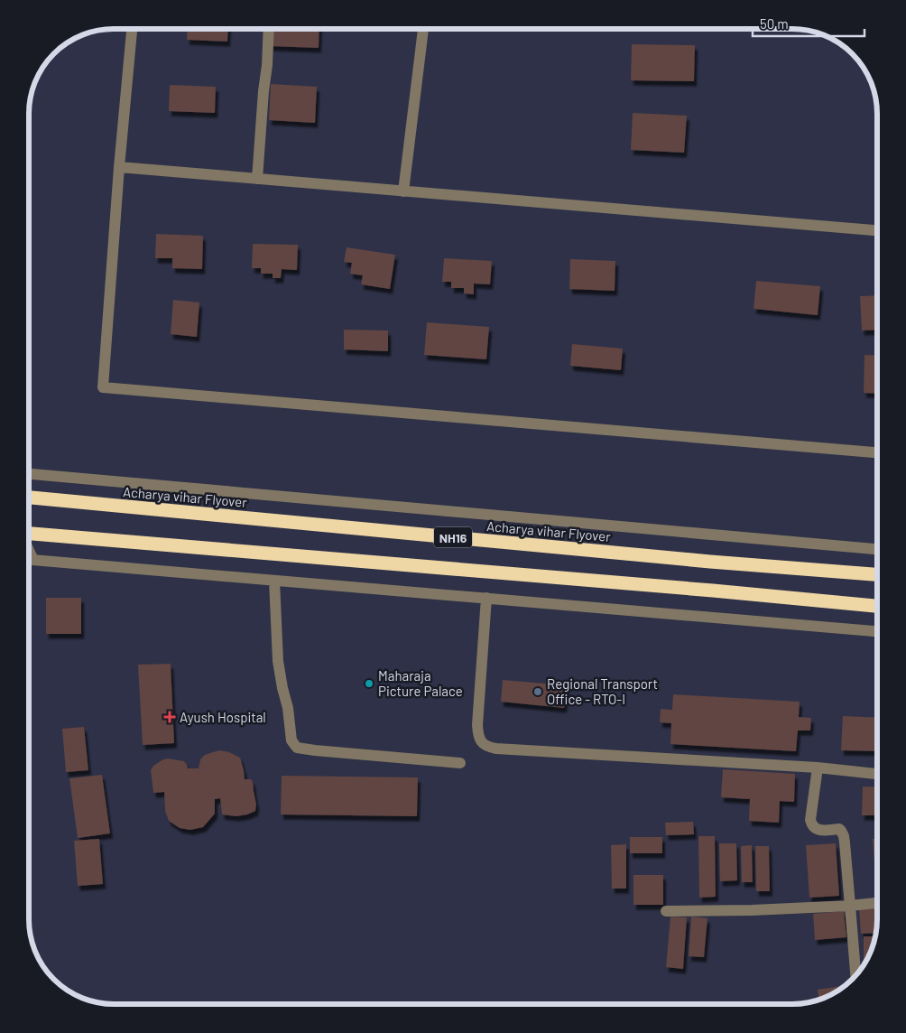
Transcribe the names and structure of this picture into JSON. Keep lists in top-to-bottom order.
{
  "streets": {
    "highway": ["Acharya vihar Flyover", "NH16"]
  },
  "places": {
    "other": ["Maharaja Picture Palace", "Regional Transport Office - RTO-I"],
    "health": ["Ayush Hospital"]
  },
  "scale_bar": "50 m"
}
